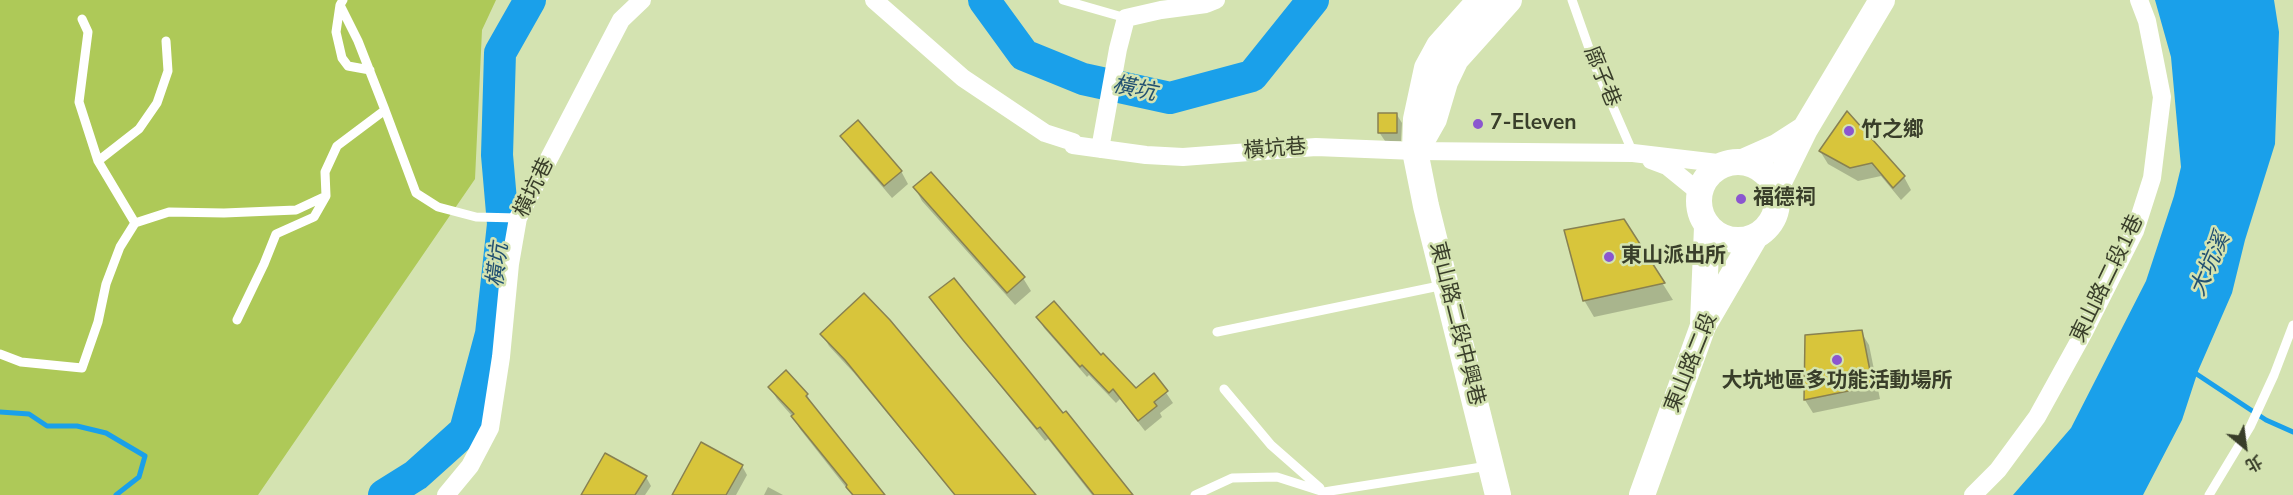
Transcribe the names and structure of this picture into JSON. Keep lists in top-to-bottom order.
{
  "streets": {
    "main road": ["東山路二段中興巷", "東山路二段"],
    "street": ["橫坑巷", "東山路二段1巷"],
    "lane": ["廍子巷"]
  },
  "crossings": [
    ["廍子巷", "橫坑巷"],
    ["橫坑巷", "東山路二段中興巷"],
    ["橫坑巷", "東山路二段"]
  ],
  "water": ["橫坑", "大坑溪"],
  "places": [
    "7-Eleven",
    "竹之鄉",
    "福德祠",
    "東山派出所",
    "大坑地區多功能活動場所"
  ],
  "north": "bottom right"
}
